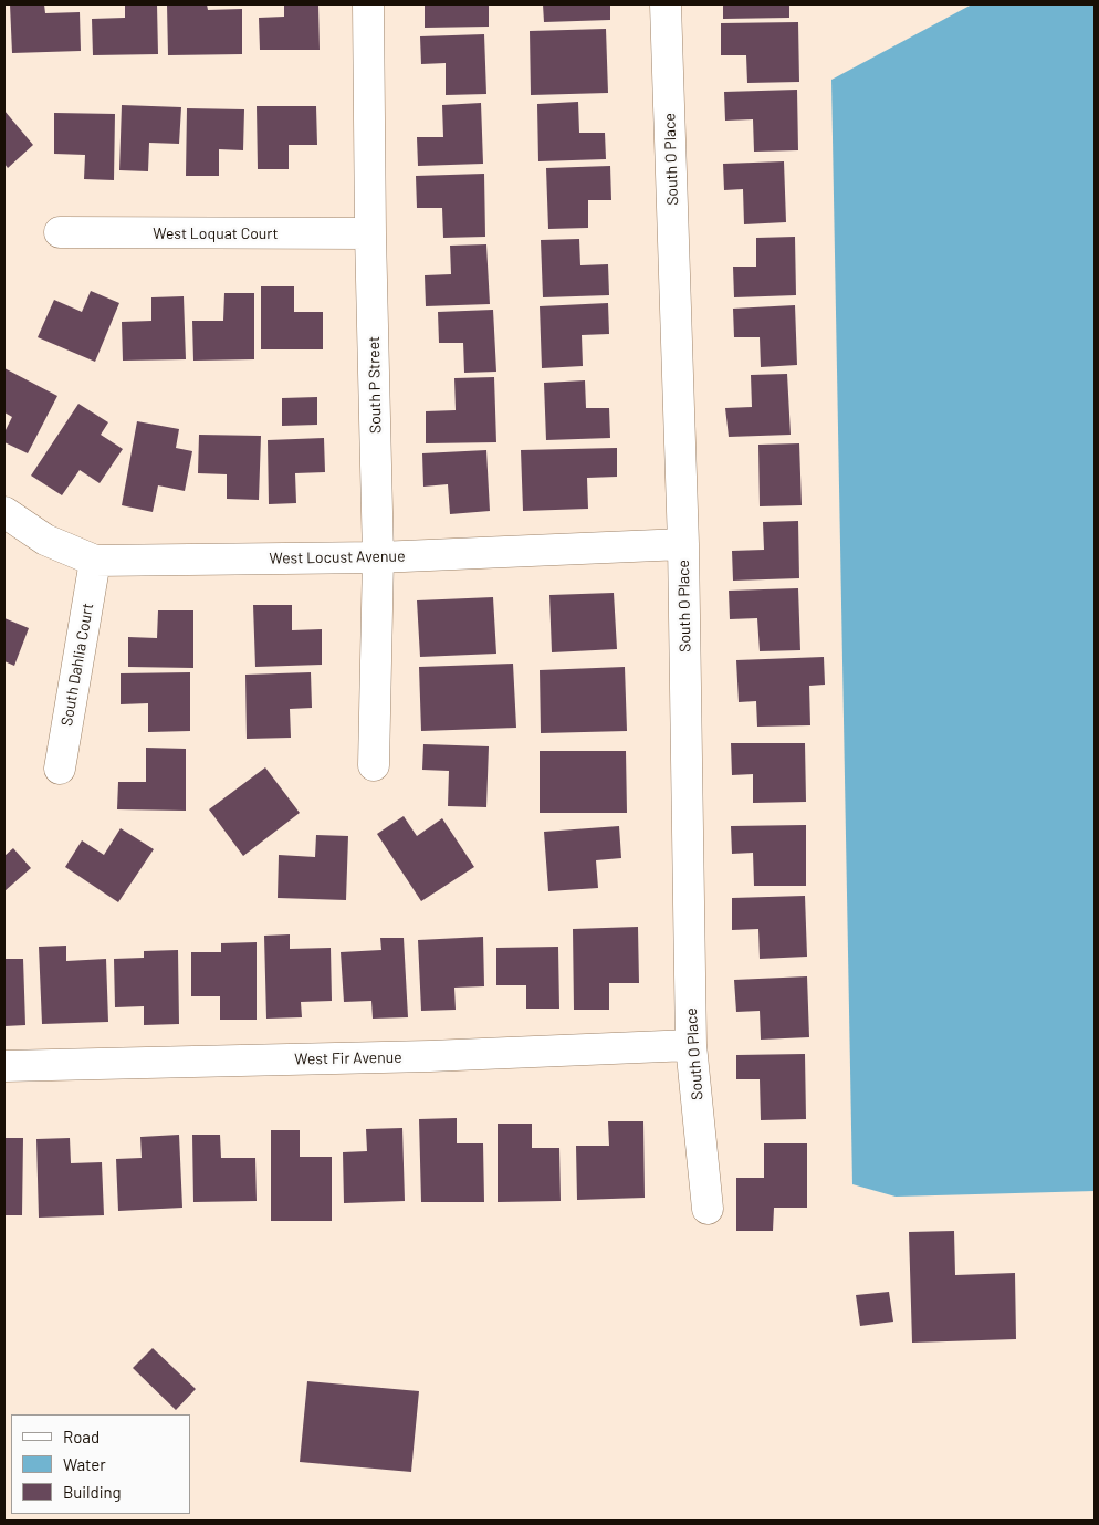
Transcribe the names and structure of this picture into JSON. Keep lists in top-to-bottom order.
{
  "streets": {
    "street": [
      "South O Place",
      "West Loquat Court",
      "South P Street",
      "West Locust Avenue",
      "South Dahlia Court",
      "West Fir Avenue"
    ]
  },
  "crossings": [
    ["South O Place", "West Locust Avenue"],
    ["South O Place", "West Fir Avenue"],
    ["West Loquat Court", "South P Street"],
    ["South P Street", "West Locust Avenue"],
    ["West Locust Avenue", "South Dahlia Court"]
  ],
  "legend": ["Road", "Water", "Building"]
}
